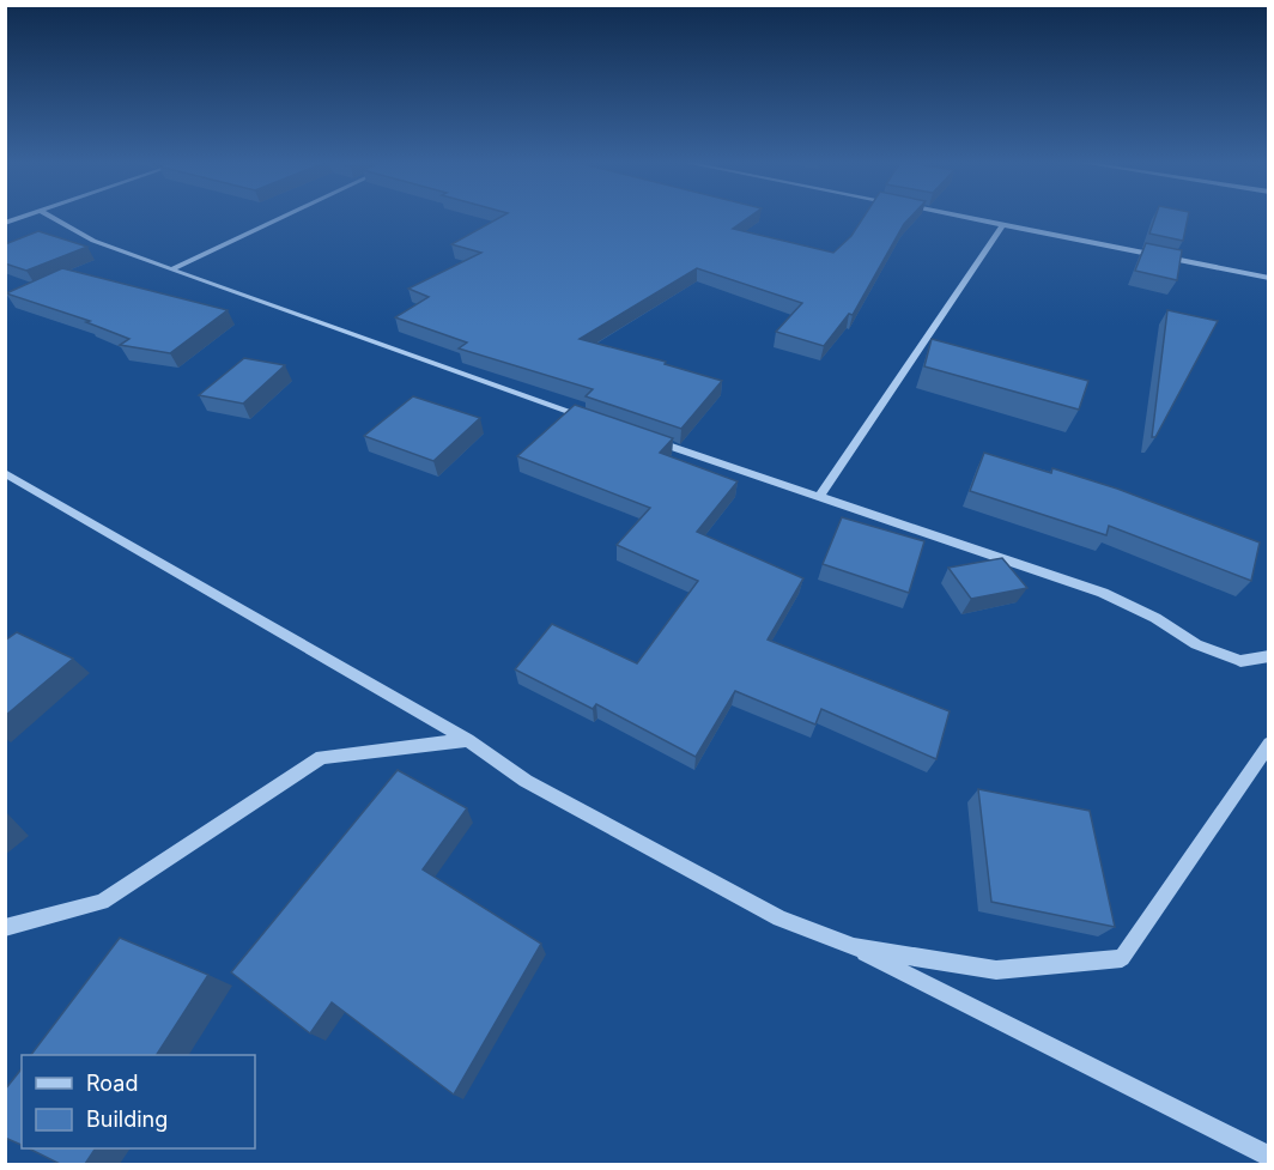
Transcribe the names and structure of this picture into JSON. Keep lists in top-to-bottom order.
{
  "legend": ["Road", "Building"]
}
